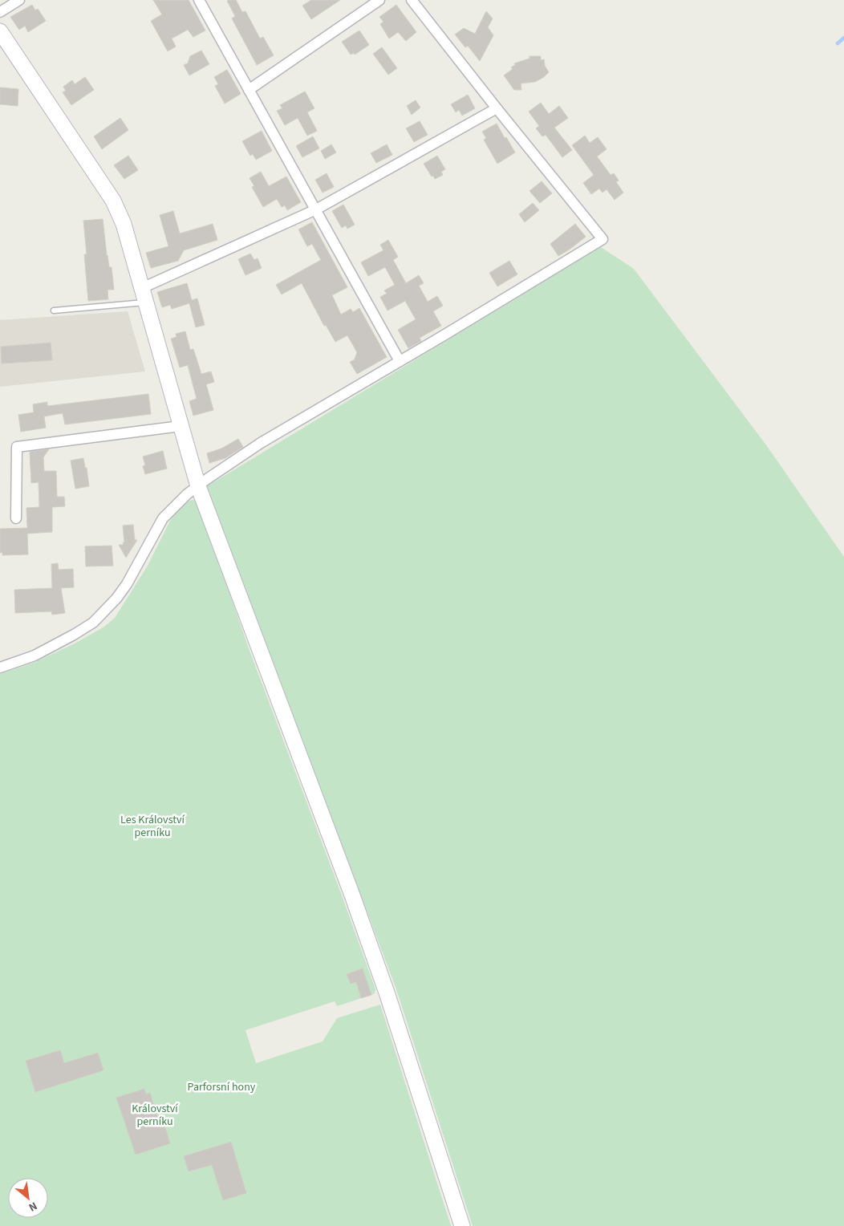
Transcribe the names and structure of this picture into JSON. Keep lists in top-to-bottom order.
{
  "parks": ["Les Království perníku", "Parforsní hony", "Království perníku"],
  "north": "bottom right"
}
